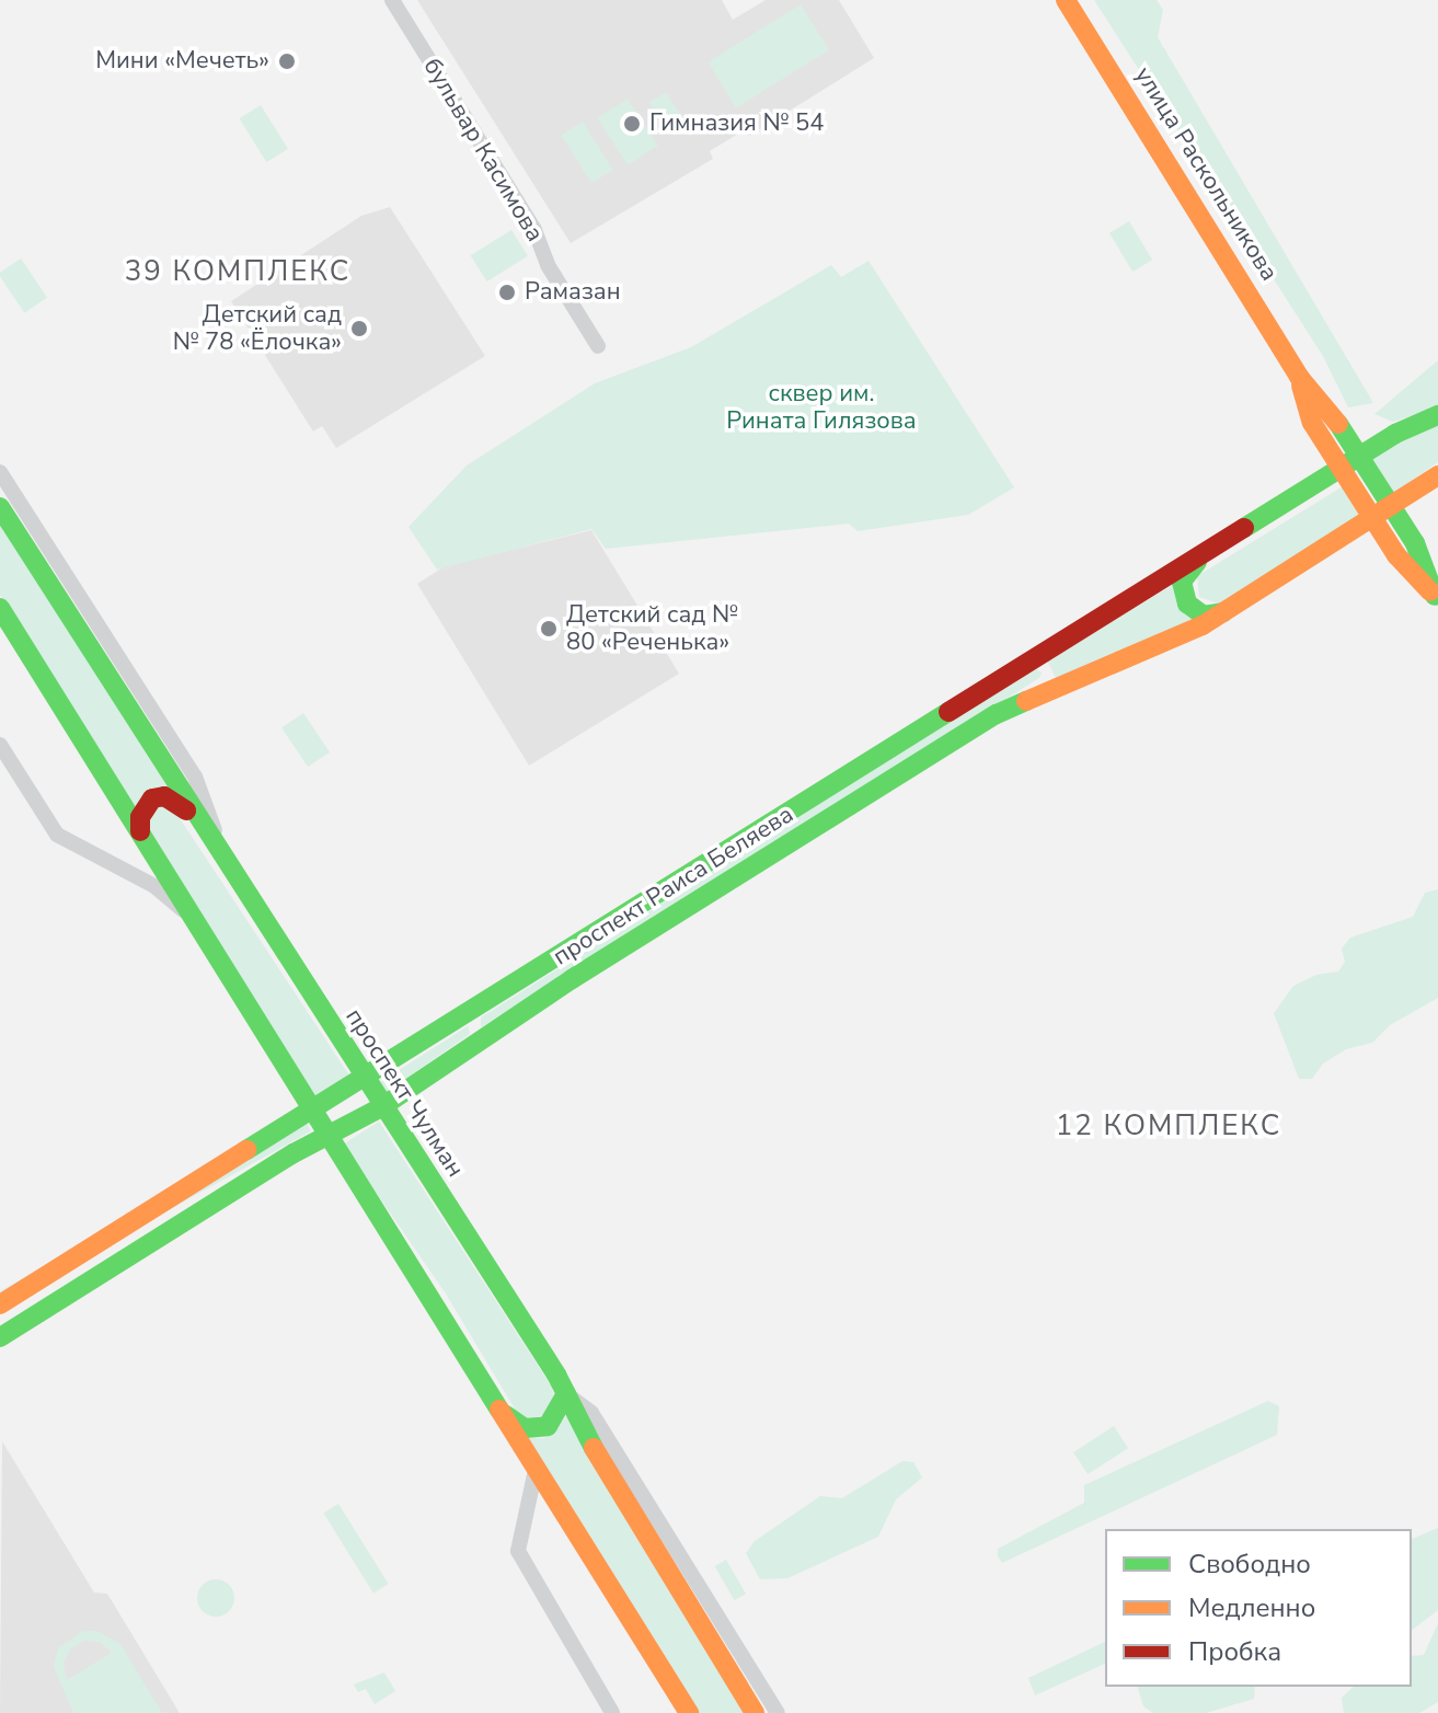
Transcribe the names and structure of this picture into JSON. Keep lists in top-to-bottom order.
{
  "streets": {
    "street": [
      "бульвар Касимова",
      "улица Раскольникова",
      "проспект Раиса Беляева",
      "проспект Чулман"
    ]
  },
  "crossings": [
    ["улица Раскольникова", "проспект Раиса Беляева"],
    ["проспект Раиса Беляева", "проспект Чулман"]
  ],
  "districts": ["39 КОМПЛЕКС", "12 КОМПЛЕКС"],
  "parks": ["сквер им. Рината Гилязова"],
  "places": [
    "Мини «Мечеть»",
    "Гимназия № 54",
    "Рамазан",
    "Детский сад № 78 «Ёлочка»",
    "Детский сад № 80 «Реченька»"
  ],
  "legend": ["Свободно", "Медленно", "Пробка"]
}
